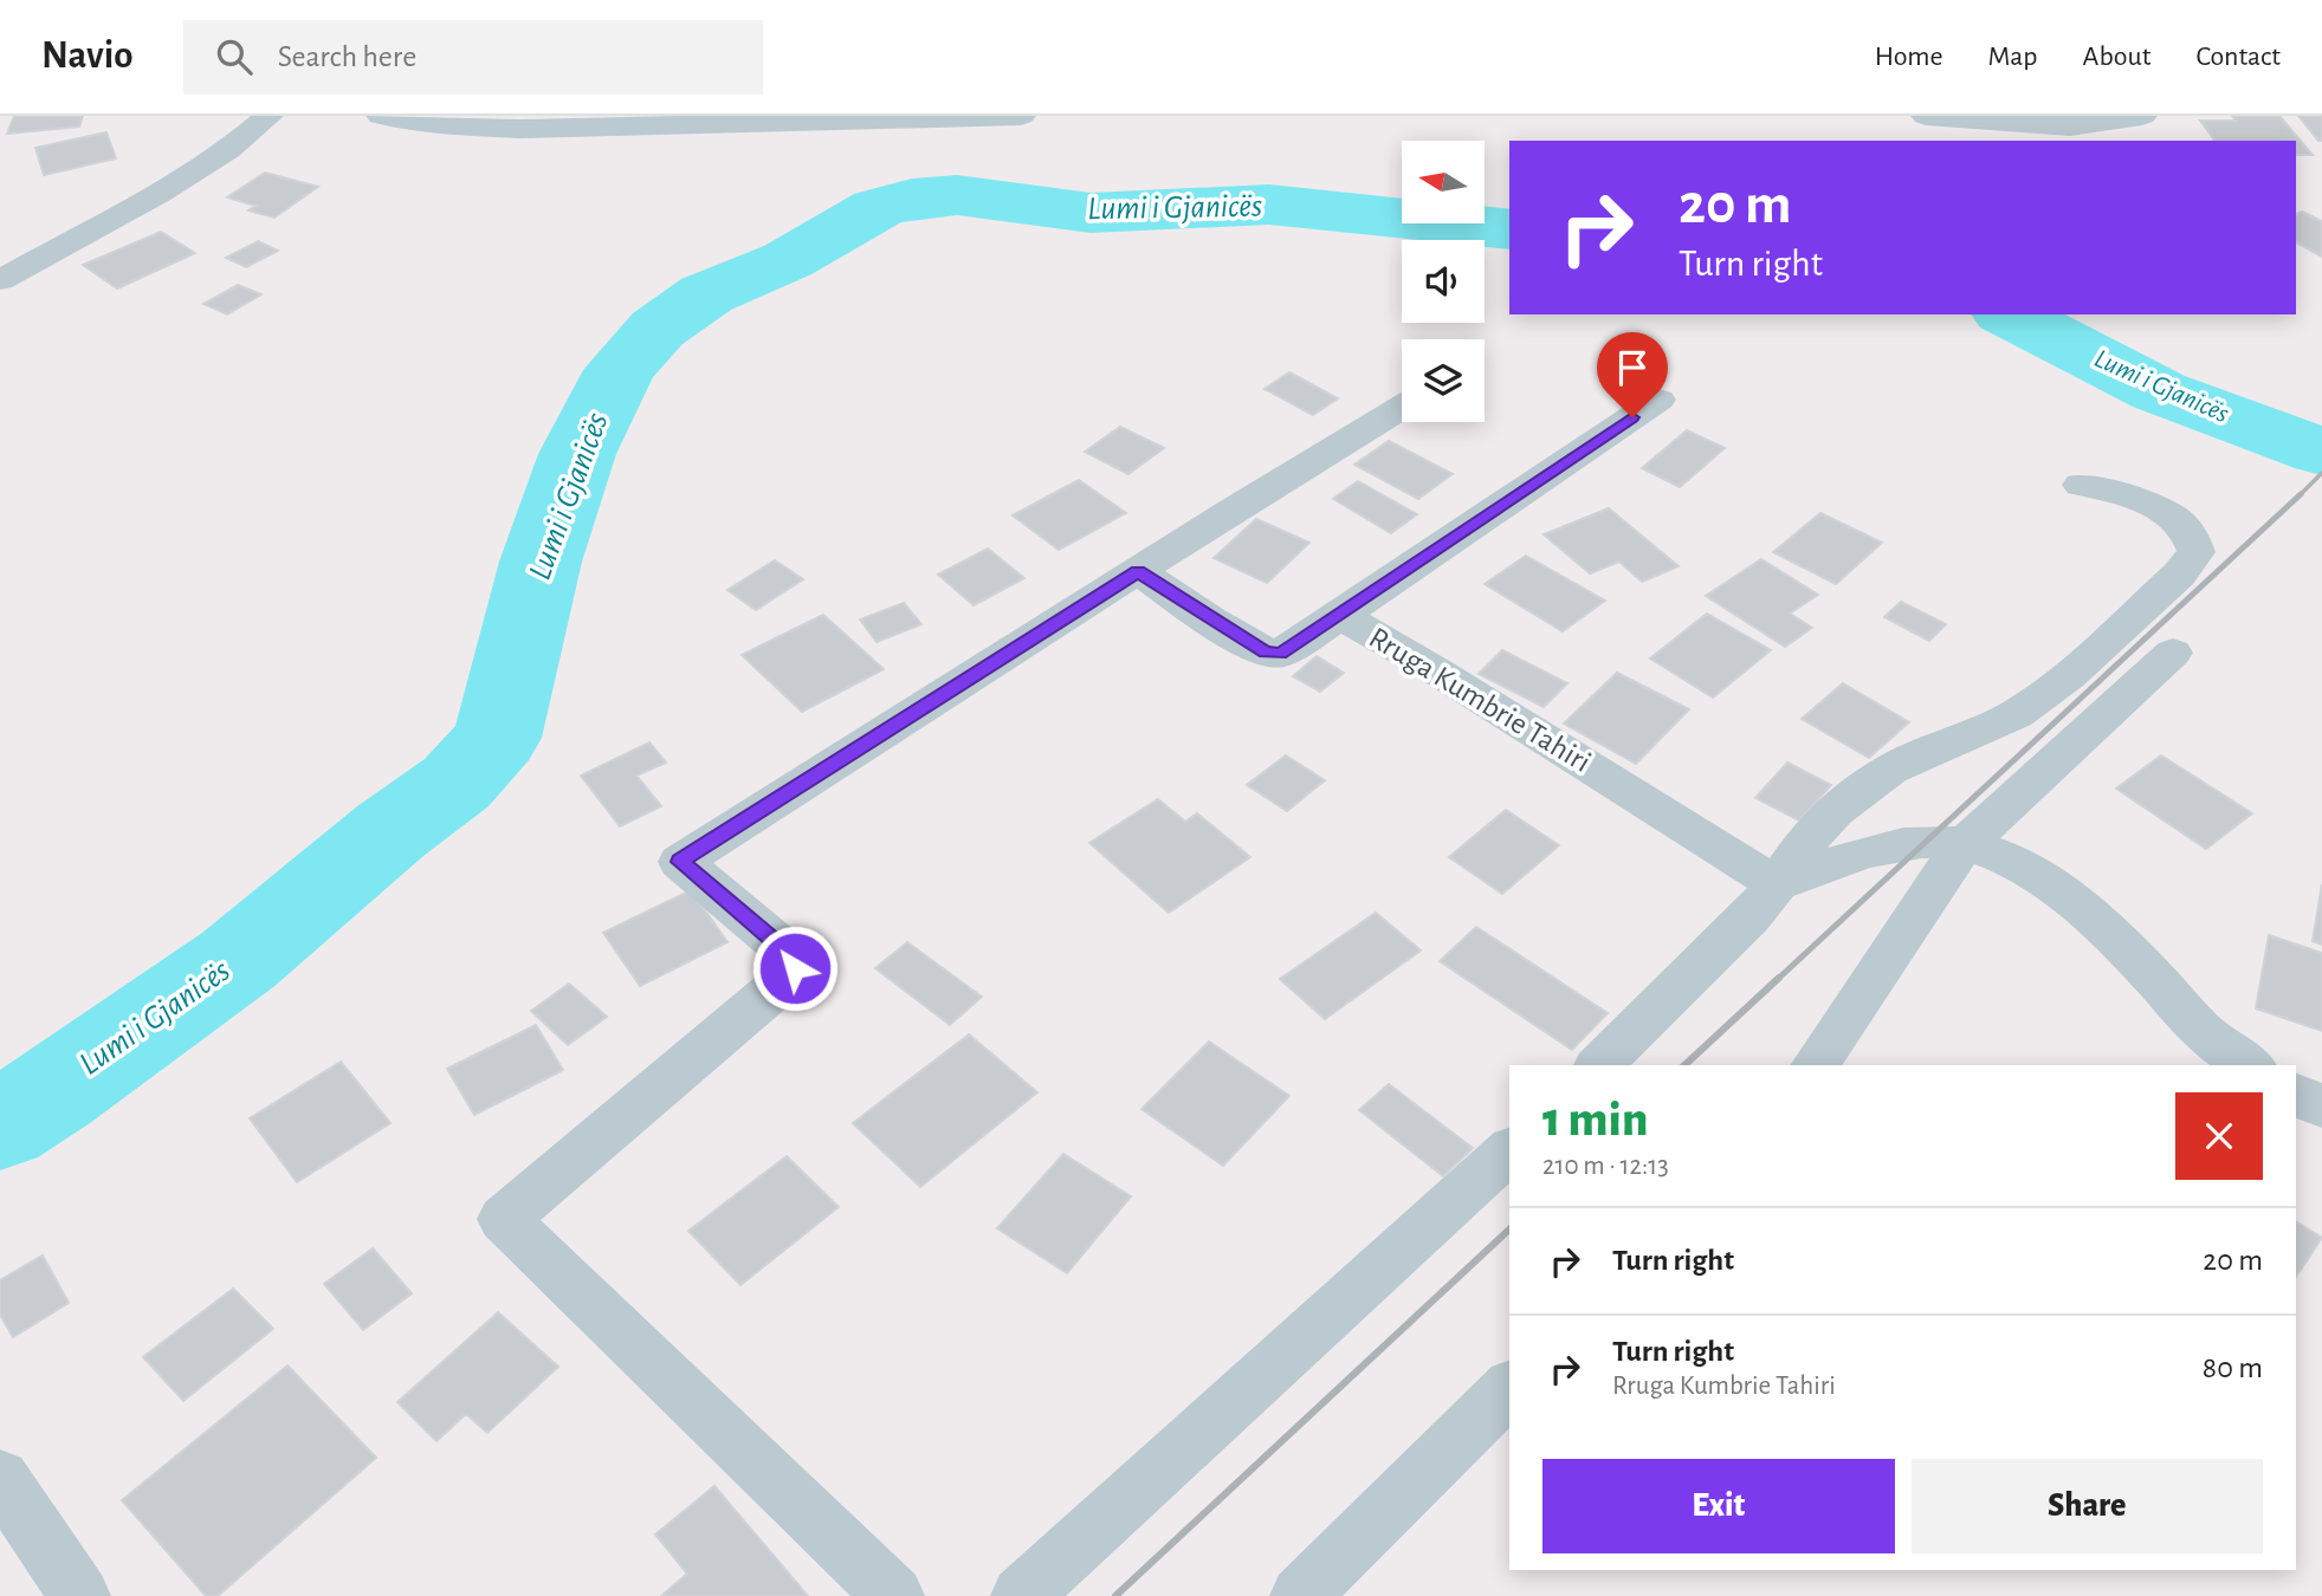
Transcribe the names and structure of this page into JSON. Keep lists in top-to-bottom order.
{
  "streets": {
    "street": ["Rruga Kumbrie Tahiri"]
  },
  "water": ["Lumi i Gjanicës"],
  "north": "left",
  "page": {
    "header": "Navio",
    "search": "Search here",
    "nav": [
      "Home",
      "Map",
      "About",
      "Contact"
    ],
    "turn": ["20 m", "Turn right"],
    "heading": ["1 min", "210 m · 12:13"],
    "list": [
      {
        "name": "Turn right",
        "value": "20 m"
      },
      {
        "name": "Turn right",
        "note": "Rruga Kumbrie Tahiri",
        "value": "80 m"
      }
    ],
    "buttons": ["Exit", "Share"]
  }
}
